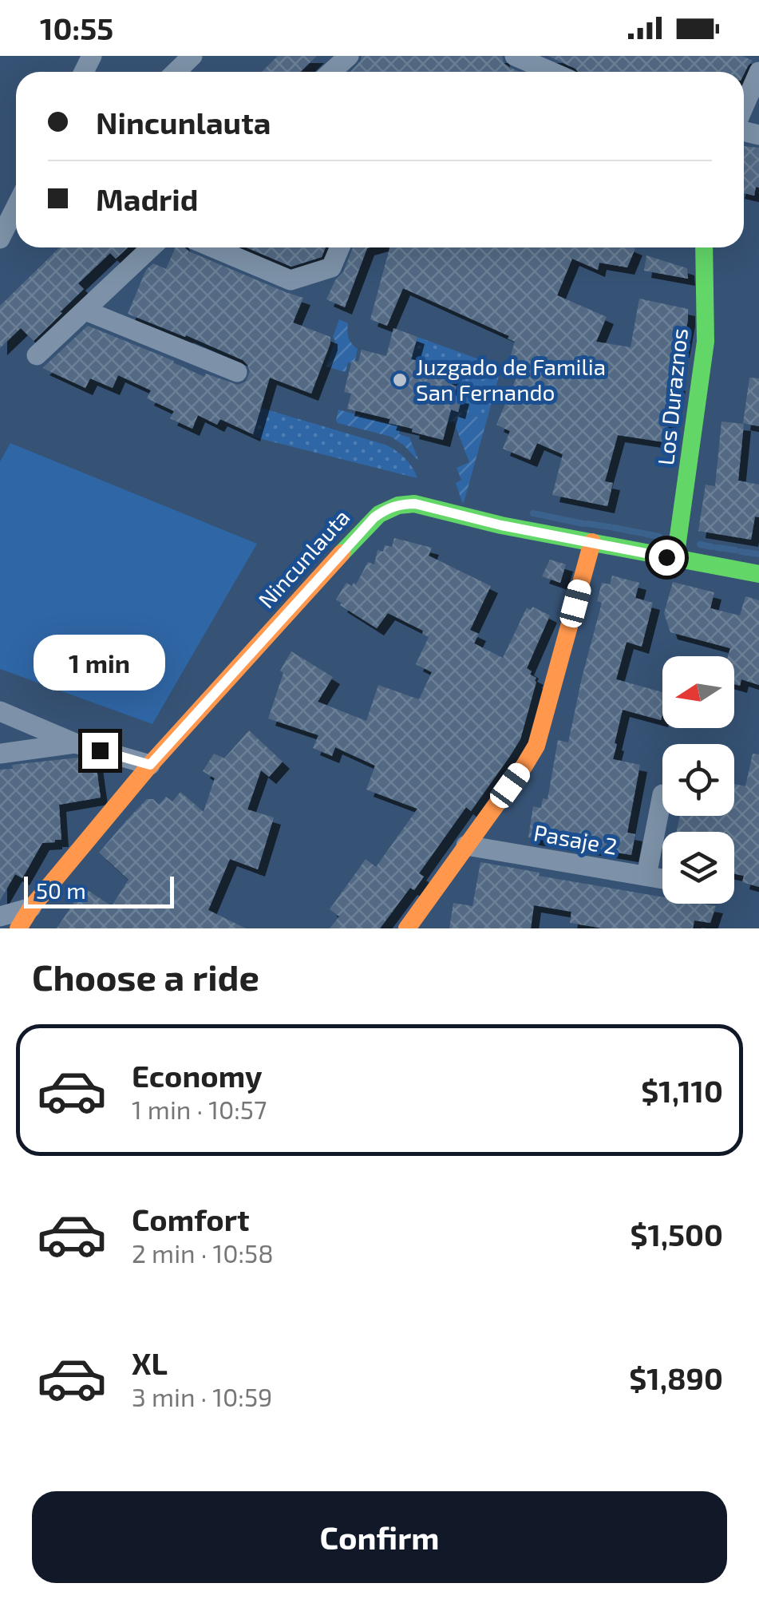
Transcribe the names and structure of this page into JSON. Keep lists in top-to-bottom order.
{
  "streets": {
    "street": ["Los Duraznos", "Nincunlauta", "Pasaje 2"]
  },
  "crossings": [
    ["Los Duraznos", "Nincunlauta"]
  ],
  "places": ["Juzgado de Familia San Fernando"],
  "scale_bar": "50 m",
  "north": "left",
  "page": {
    "status": "10:55",
    "banner": ["Nincunlauta", "Madrid"],
    "bubble": "1 min",
    "scale": "50 m",
    "heading": "Choose a ride",
    "list": [
      {
        "name": "Economy",
        "note": "1 min · 10:57",
        "value": "$1,110"
      },
      {
        "name": "Comfort",
        "note": "2 min · 10:58",
        "value": "$1,500"
      },
      {
        "name": "XL",
        "note": "3 min · 10:59",
        "value": "$1,890"
      }
    ],
    "buttons": "Confirm"
  }
}
